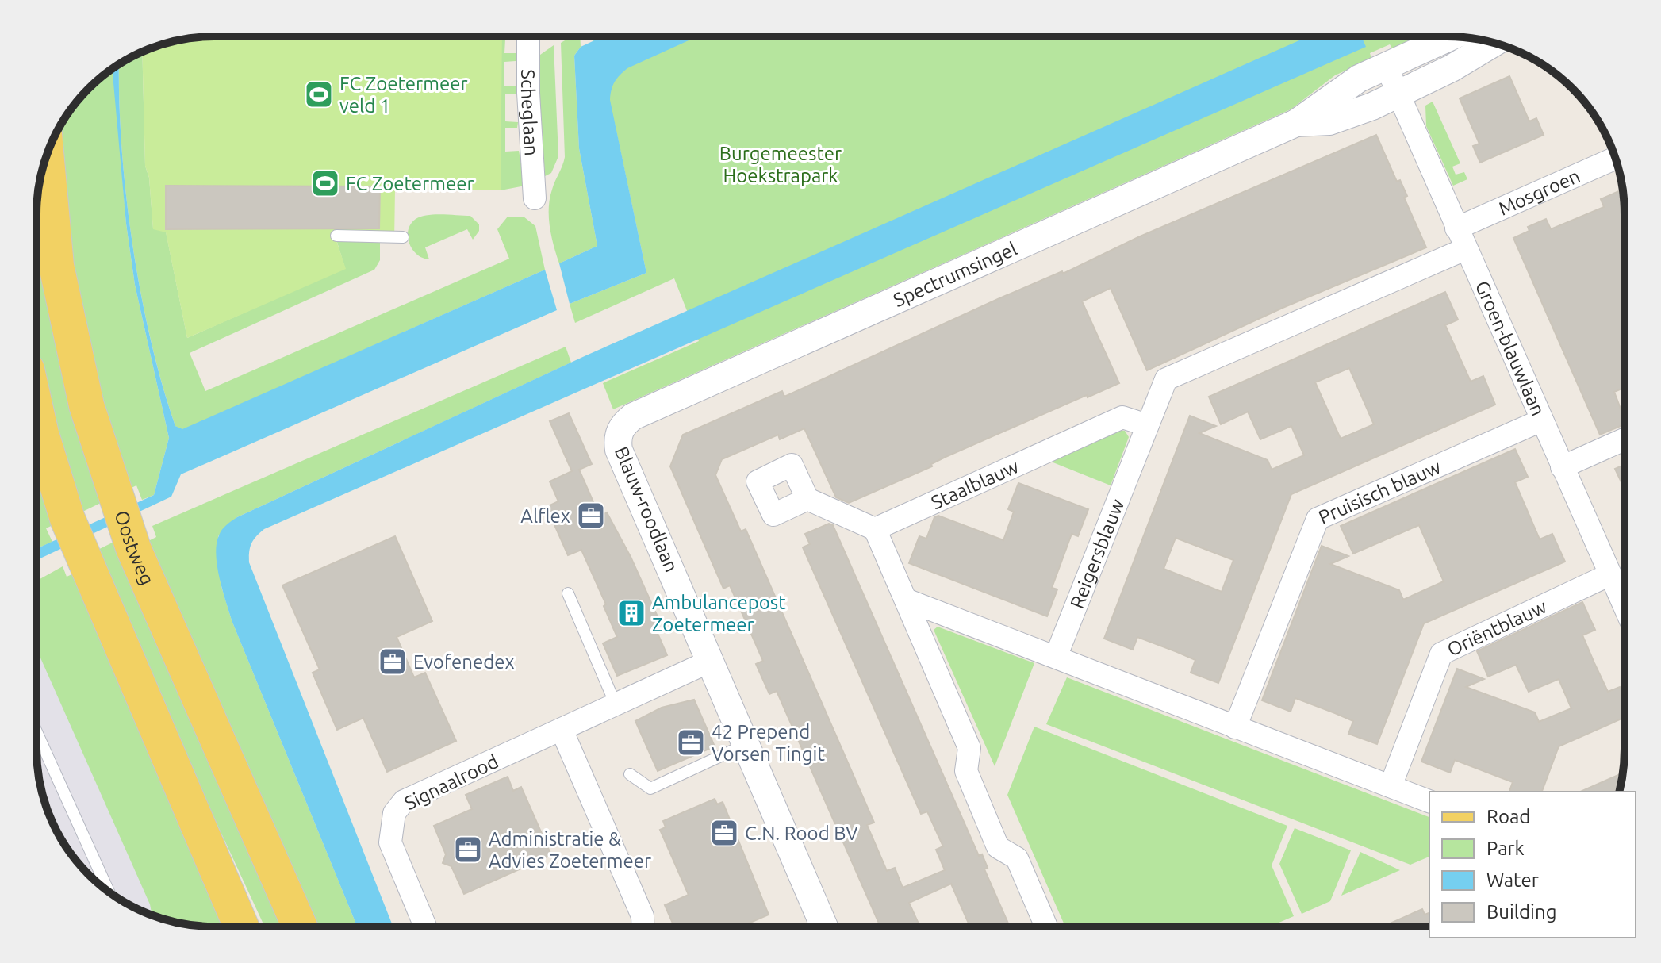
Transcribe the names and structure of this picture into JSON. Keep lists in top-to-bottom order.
{
  "streets": {
    "main road": ["Oostweg"],
    "street": [
      "Scheglaan",
      "Mosgroen",
      "Spectrumsingel",
      "Groen-blauwlaan",
      "Staalblauw",
      "Pruisisch blauw",
      "Blauw-roodlaan",
      "Reigersblauw",
      "Oriëntblauw",
      "Signaalrood"
    ]
  },
  "crossings": [
    ["Mosgroen", "Groen-blauwlaan"],
    ["Mosgroen", "Reigersblauw"],
    ["Spectrumsingel", "Groen-blauwlaan"],
    ["Spectrumsingel", "Blauw-roodlaan"],
    ["Groen-blauwlaan", "Pruisisch blauw"],
    ["Groen-blauwlaan", "Reigersblauw"],
    ["Groen-blauwlaan", "Oriëntblauw"],
    ["Staalblauw", "Reigersblauw"],
    ["Blauw-roodlaan", "Signaalrood"]
  ],
  "parks": ["Burgemeester Hoekstrapark"],
  "places": {
    "sports": ["FC Zoetermeer veld 1", "FC Zoetermeer"],
    "office": [
      "Alflex",
      "Evofenedex",
      "42 Prepend Vorsen Tingit",
      "C.N. Rood BV",
      "Administratie & Advies Zoetermeer"
    ],
    "building": ["Ambulancepost Zoetermeer"]
  },
  "legend": [
    "Road",
    "Park",
    "Water",
    "Building"
  ]
}
